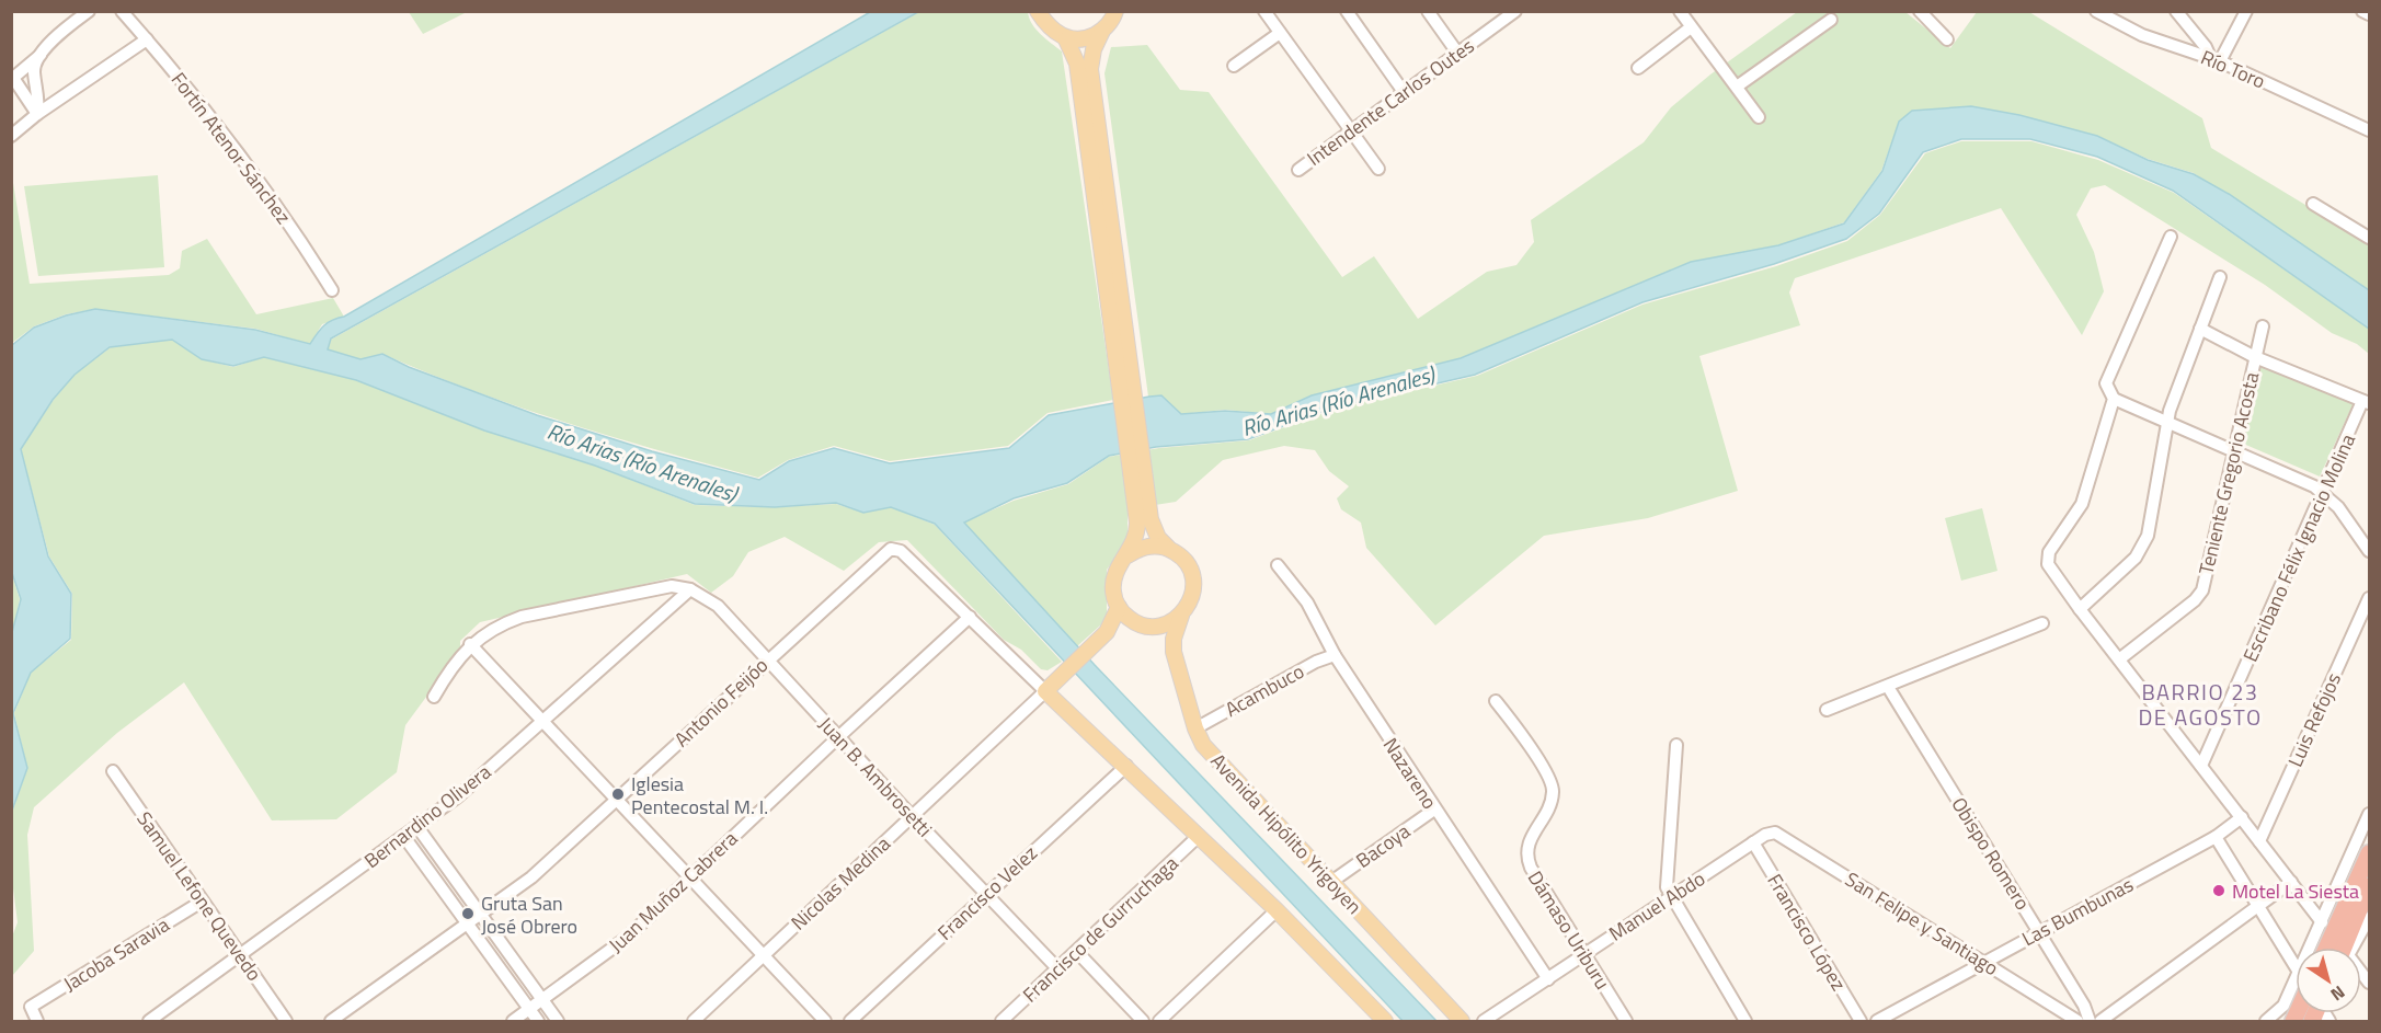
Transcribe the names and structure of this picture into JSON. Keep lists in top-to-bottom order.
{
  "streets": {
    "main road": ["Avenida Hipólito Yrigoyen"],
    "street": [
      "Río Toro",
      "Intendente Carlos Outes",
      "Fortín Atenor Sánchez",
      "Teniente Gregorio Acosta",
      "Escribano Félix Ignacio Molina",
      "Acambuco",
      "Antonio Feijóo",
      "Luis Refojos",
      "Nazareno",
      "Juan B. Ambrosetti",
      "Bernardino Olivera",
      "Bacoya",
      "Obispo Romero",
      "Nicolas Medina",
      "Juan Muñoz Cabrera",
      "Francisco Velez",
      "Samuel Lefone Quevedo",
      "Manuel Abdo",
      "Las Bumbunas",
      "San Felipe y Santiago",
      "Francisco de Gurruchaga",
      "Dámaso Uriburu",
      "Francisco López",
      "Jacoba Saravia"
    ]
  },
  "crossings": [
    ["Acambuco", "Nazareno"],
    ["Acambuco", "Avenida Hipólito Yrigoyen"],
    ["Antonio Feijóo", "Juan B. Ambrosetti"],
    ["Antonio Feijóo", "Juan Muñoz Cabrera"],
    ["Nazareno", "Bacoya"],
    ["Nazareno", "Manuel Abdo"],
    ["Juan B. Ambrosetti", "Bernardino Olivera"],
    ["Juan B. Ambrosetti", "Nicolas Medina"],
    ["Juan B. Ambrosetti", "Juan Muñoz Cabrera"],
    ["Juan B. Ambrosetti", "Francisco Velez"],
    ["Juan B. Ambrosetti", "Francisco de Gurruchaga"],
    ["Bernardino Olivera", "Samuel Lefone Quevedo"],
    ["Avenida Hipólito Yrigoyen", "Bacoya"],
    ["Obispo Romero", "Las Bumbunas"],
    ["Samuel Lefone Quevedo", "Jacoba Saravia"],
    ["Manuel Abdo", "San Felipe y Santiago"],
    ["Manuel Abdo", "Dámaso Uriburu"],
    ["Manuel Abdo", "Francisco López"],
    ["Las Bumbunas", "San Felipe y Santiago"]
  ],
  "districts": ["BARRIO 23 DE AGOSTO"],
  "water": ["Río Arias (Río Arenales)"],
  "places": ["Iglesia Pentecostal M. I.", "Motel La Siesta", "Gruta San José Obrero"],
  "north": "bottom right"
}
